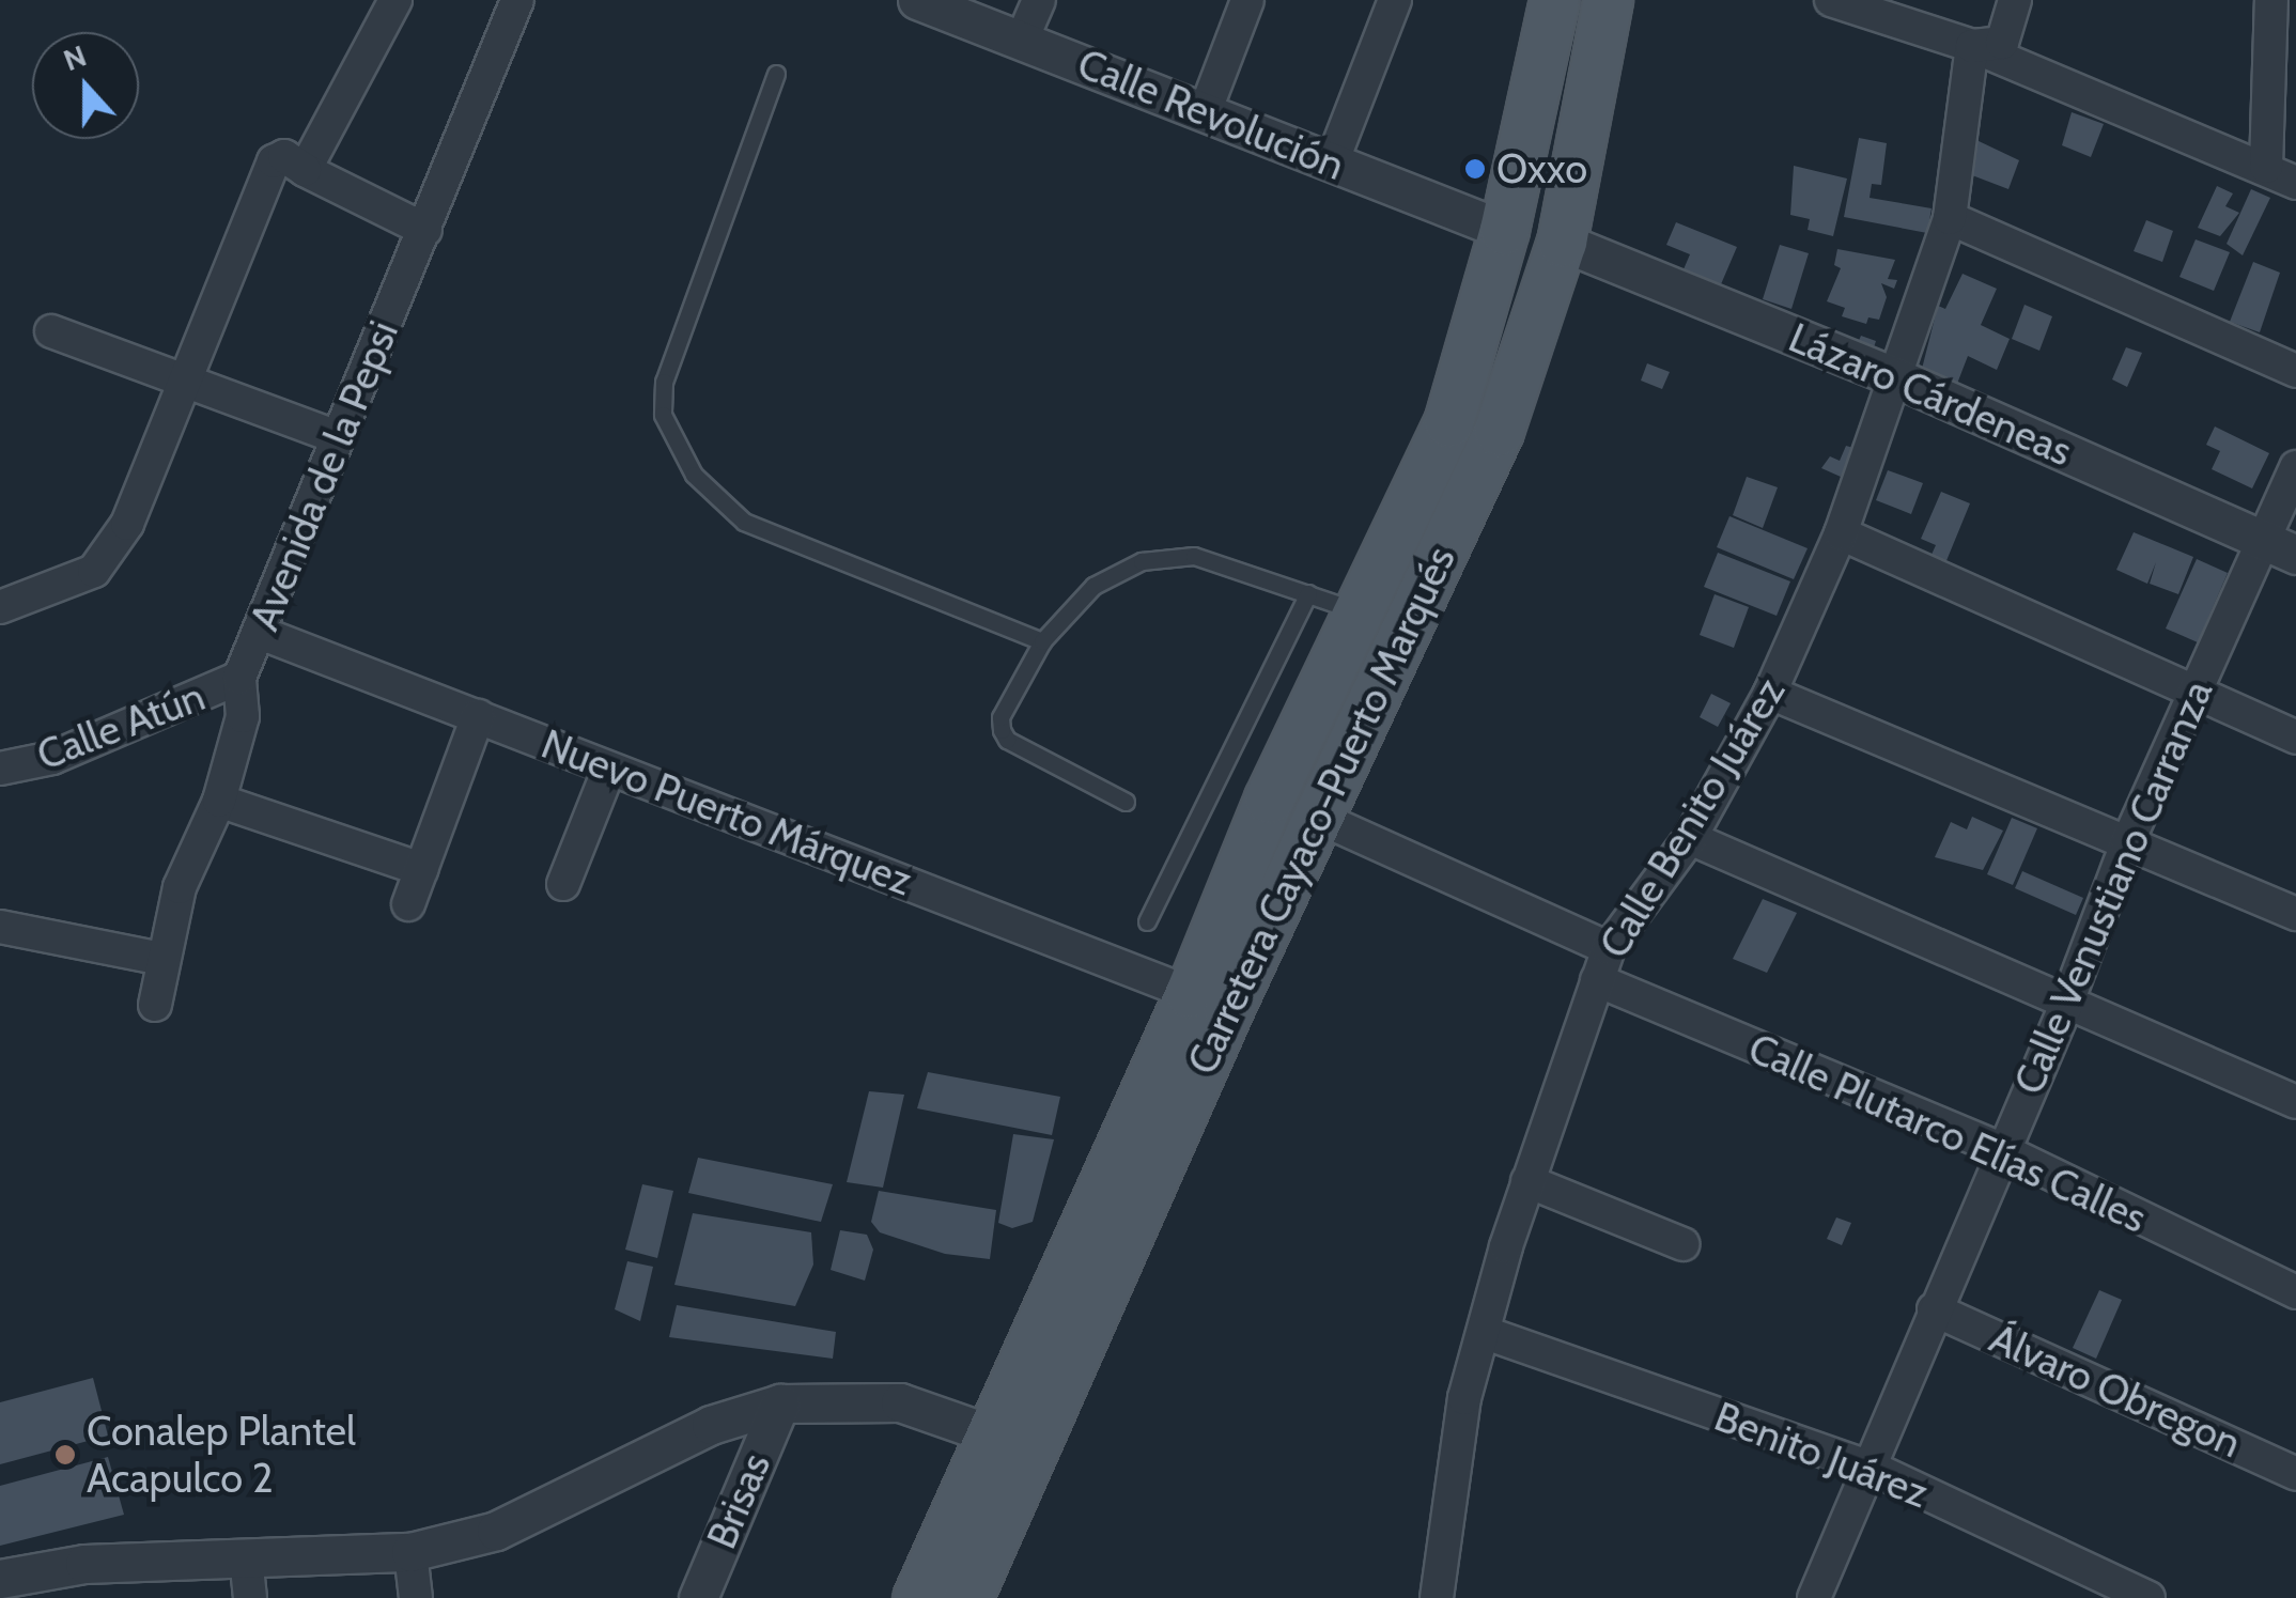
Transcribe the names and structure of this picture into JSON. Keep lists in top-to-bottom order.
{
  "streets": {
    "main road": ["Carretera Cayaco-Puerto Marqués"],
    "street": [
      "Calle Revolución",
      "Lázaro Cárdeneas",
      "Avenida de la Pepsi",
      "Calle Atún",
      "Nuevo Puerto Márquez",
      "Calle Benito Juárez",
      "Calle Venustiano Carranza",
      "Calle Plutarco Elías Calles",
      "Álvaro Obregon",
      "Benito Juárez",
      "Brisas"
    ]
  },
  "crossings": [
    ["Calle Revolución", "Carretera Cayaco-Puerto Marqués"],
    ["Lázaro Cárdeneas", "Carretera Cayaco-Puerto Marqués"],
    ["Lázaro Cárdeneas", "Calle Benito Juárez"],
    ["Lázaro Cárdeneas", "Calle Venustiano Carranza"],
    ["Avenida de la Pepsi", "Calle Atún"],
    ["Avenida de la Pepsi", "Nuevo Puerto Márquez"],
    ["Carretera Cayaco-Puerto Marqués", "Nuevo Puerto Márquez"],
    ["Calle Benito Juárez", "Calle Plutarco Elías Calles"],
    ["Calle Benito Juárez", "Benito Juárez"],
    ["Calle Venustiano Carranza", "Calle Plutarco Elías Calles"],
    ["Calle Venustiano Carranza", "Álvaro Obregon"],
    ["Calle Venustiano Carranza", "Benito Juárez"]
  ],
  "places": ["Oxxo", "Conalep Plantel Acapulco 2"],
  "north": "top"
}
